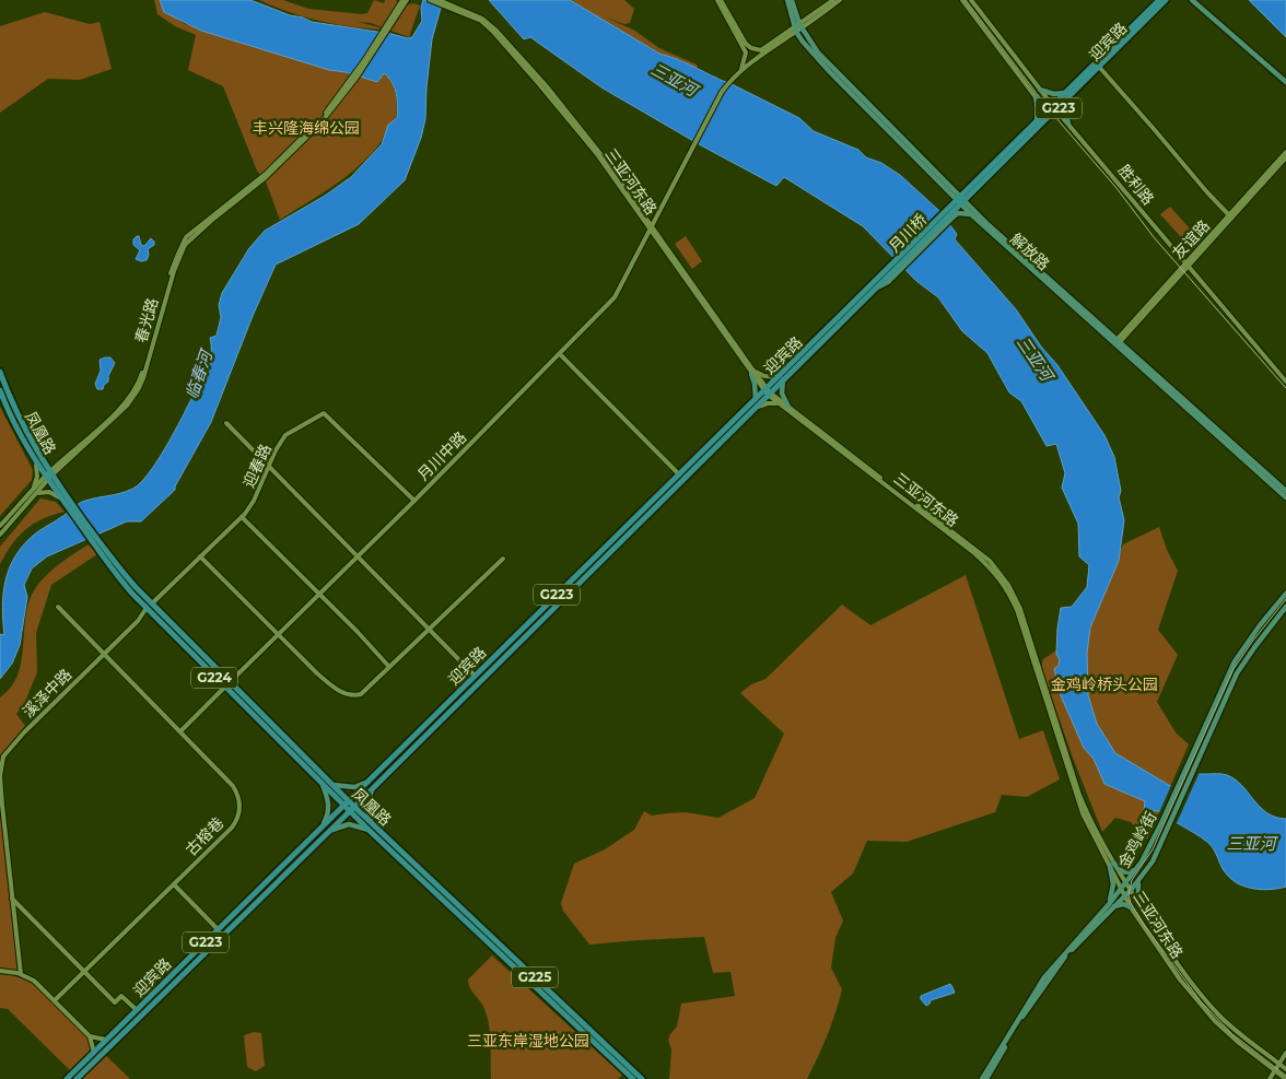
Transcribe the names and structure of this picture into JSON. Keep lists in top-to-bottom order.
{
  "streets": {
    "highway": [
      "迎宾路",
      "G223",
      "月川桥",
      "凤凰路",
      "G224",
      "G225"
    ],
    "main road": [
      "三亚河东路",
      "胜利路",
      "友谊路",
      "解放路",
      "春光路",
      "月川中路",
      "迎春路",
      "溪泽中路",
      "古榕巷",
      "金鸡岭街"
    ]
  },
  "crossings": [
    ["迎宾路", "三亚河东路"],
    ["迎宾路", "胜利路"],
    ["迎宾路", "月川桥"],
    ["迎宾路", "解放路"],
    ["迎宾路", "凤凰路"],
    ["三亚河东路", "月川中路"],
    ["三亚河东路", "金鸡岭街"],
    ["胜利路", "友谊路"],
    ["友谊路", "解放路"],
    ["春光路", "凤凰路"],
    ["凤凰路", "月川中路"],
    ["凤凰路", "迎春路"],
    ["凤凰路", "G224"],
    ["凤凰路", "溪泽中路"],
    ["月川中路", "迎春路"],
    ["溪泽中路", "古榕巷"]
  ],
  "water": ["三亚河", "临春河"],
  "parks": ["丰兴隆海绵公园", "金鸡岭桥头公园", "三亚东岸湿地公园"]
}
